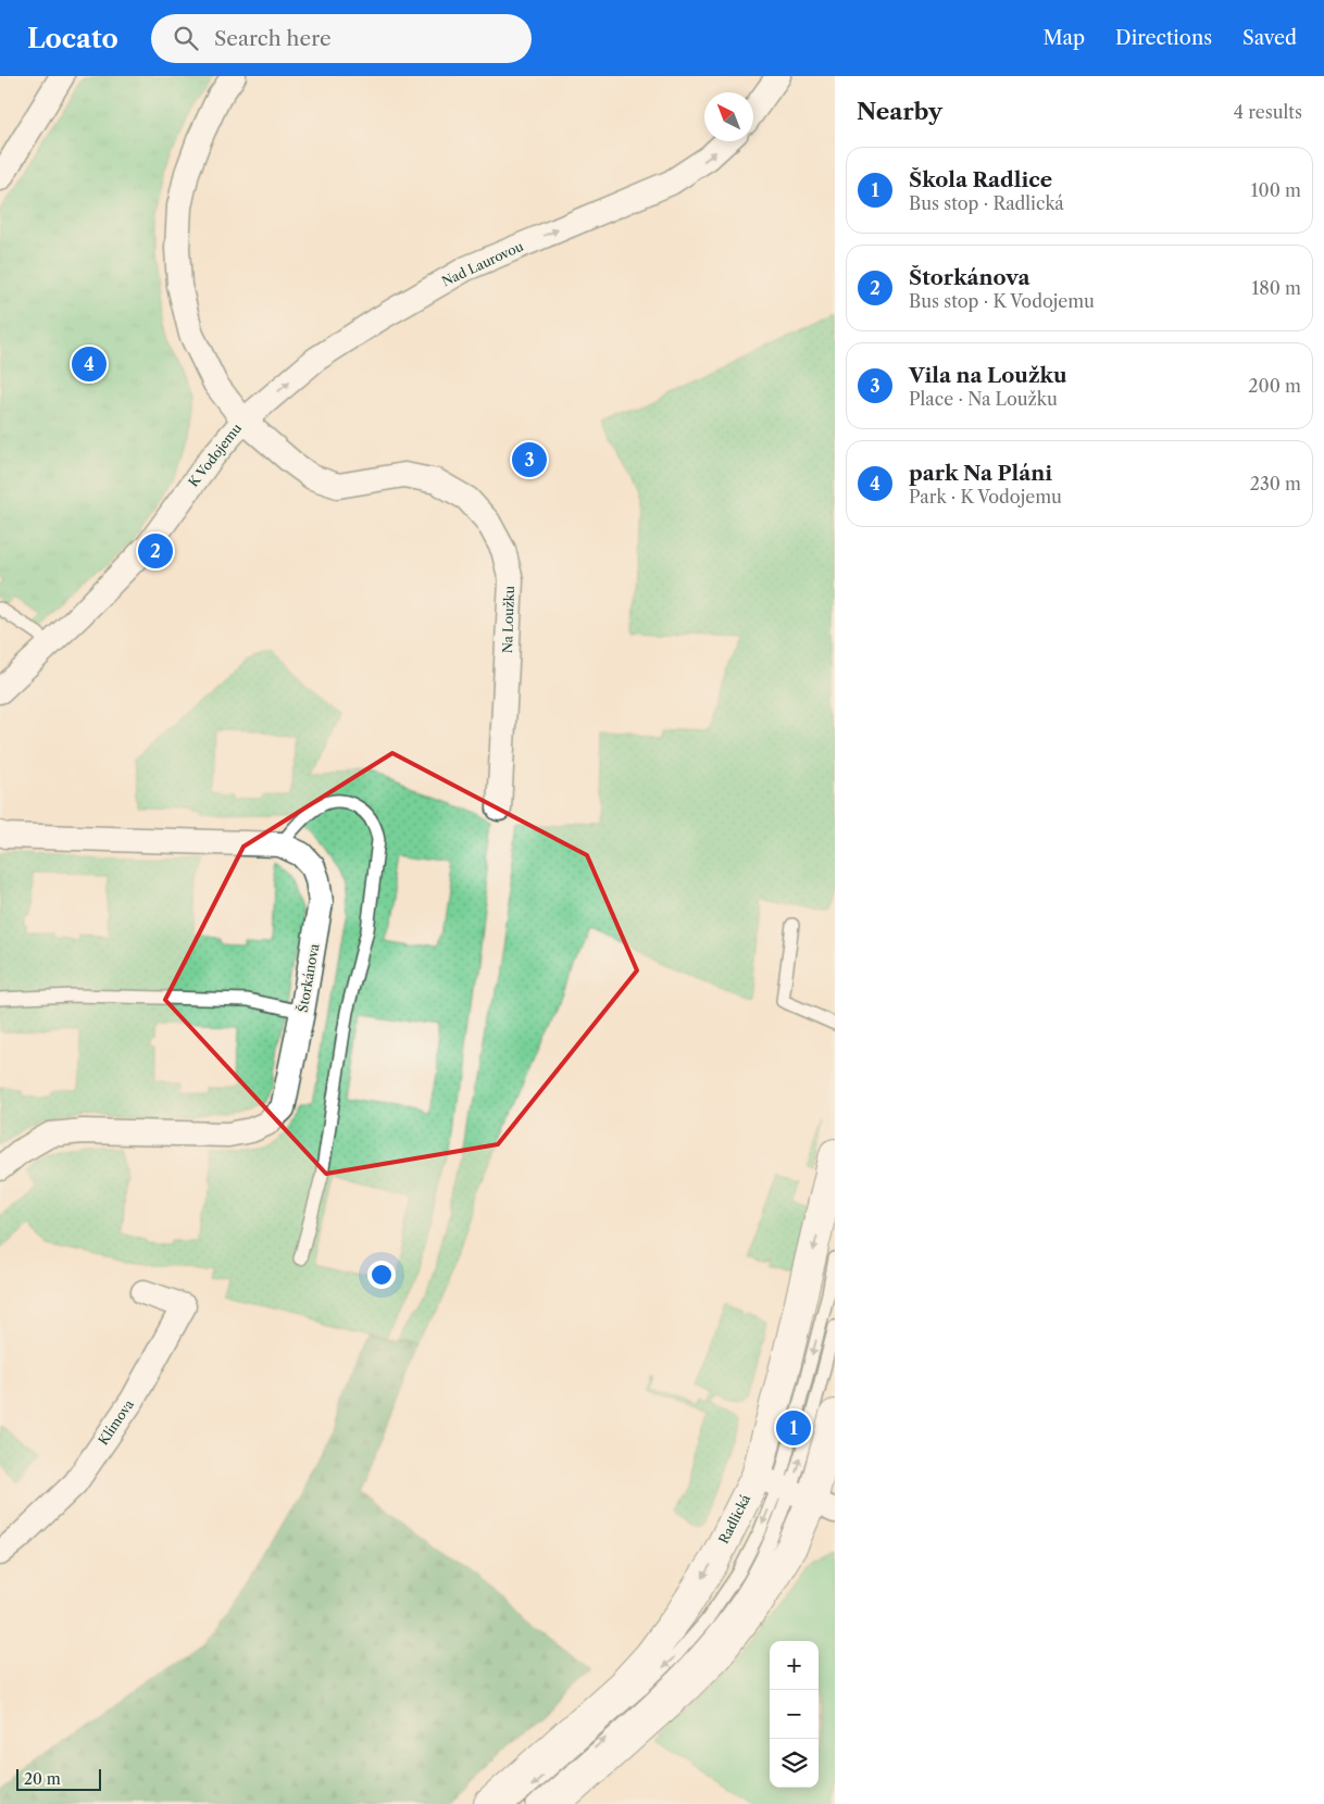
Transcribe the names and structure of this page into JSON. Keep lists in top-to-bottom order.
{
  "streets": {
    "main road": ["Radlická"],
    "street": [
      "Nad Laurovou",
      "K Vodojemu",
      "Na Loužku",
      "Štorkánova",
      "Klímova"
    ]
  },
  "crossings": [
    ["Nad Laurovou", "K Vodojemu"],
    ["Nad Laurovou", "Na Loužku"],
    ["K Vodojemu", "Na Loužku"]
  ],
  "one_way": ["Nad Laurovou"],
  "scale_bar": "20 m",
  "north": "top left",
  "page": {
    "header": "Locato",
    "search": "Search here",
    "nav": ["Map", "Directions", "Saved"],
    "heading": ["Nearby", "4 results"],
    "list": [
      {
        "mark": "1",
        "name": "Škola Radlice",
        "note": "Bus stop · Radlická",
        "value": "100 m"
      },
      {
        "mark": "2",
        "name": "Štorkánova",
        "note": "Bus stop · K Vodojemu",
        "value": "180 m"
      },
      {
        "mark": "3",
        "name": "Vila na Loužku",
        "note": "Place · Na Loužku",
        "value": "200 m"
      },
      {
        "mark": "4",
        "name": "park Na Pláni",
        "note": "Park · K Vodojemu",
        "value": "230 m"
      }
    ],
    "pins": [
      "4",
      "3",
      "2",
      "1"
    ],
    "map_buttons": ["+", "−"],
    "scale": "20 m"
  }
}
